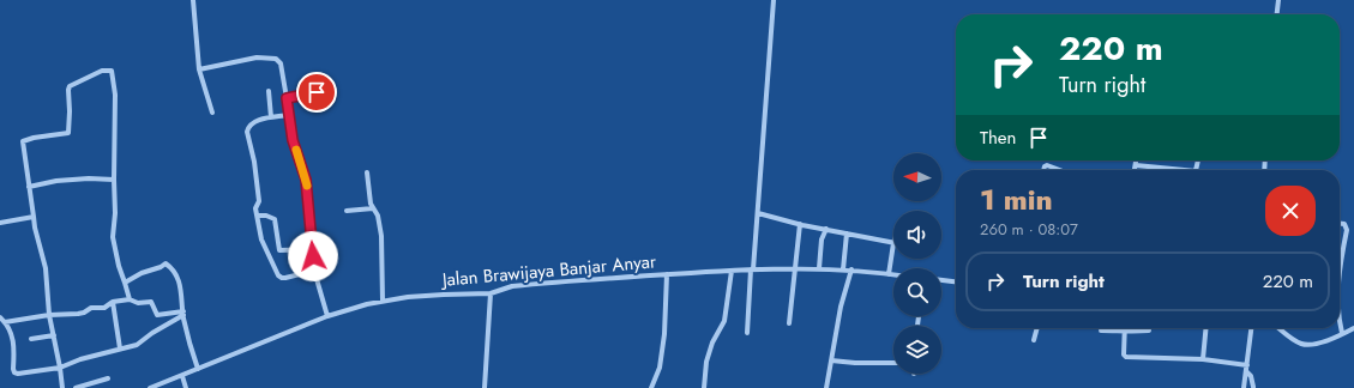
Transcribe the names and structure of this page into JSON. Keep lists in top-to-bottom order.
{
  "streets": {
    "street": ["Jalan Brawijaya Banjar Anyar"]
  },
  "north": "left",
  "page": {
    "turn": ["220 m", "Turn right"],
    "then": "Then",
    "heading": ["1 min", "260 m · 08:07"],
    "list": [
      {
        "name": "Turn right",
        "value": "220 m"
      }
    ]
  }
}
